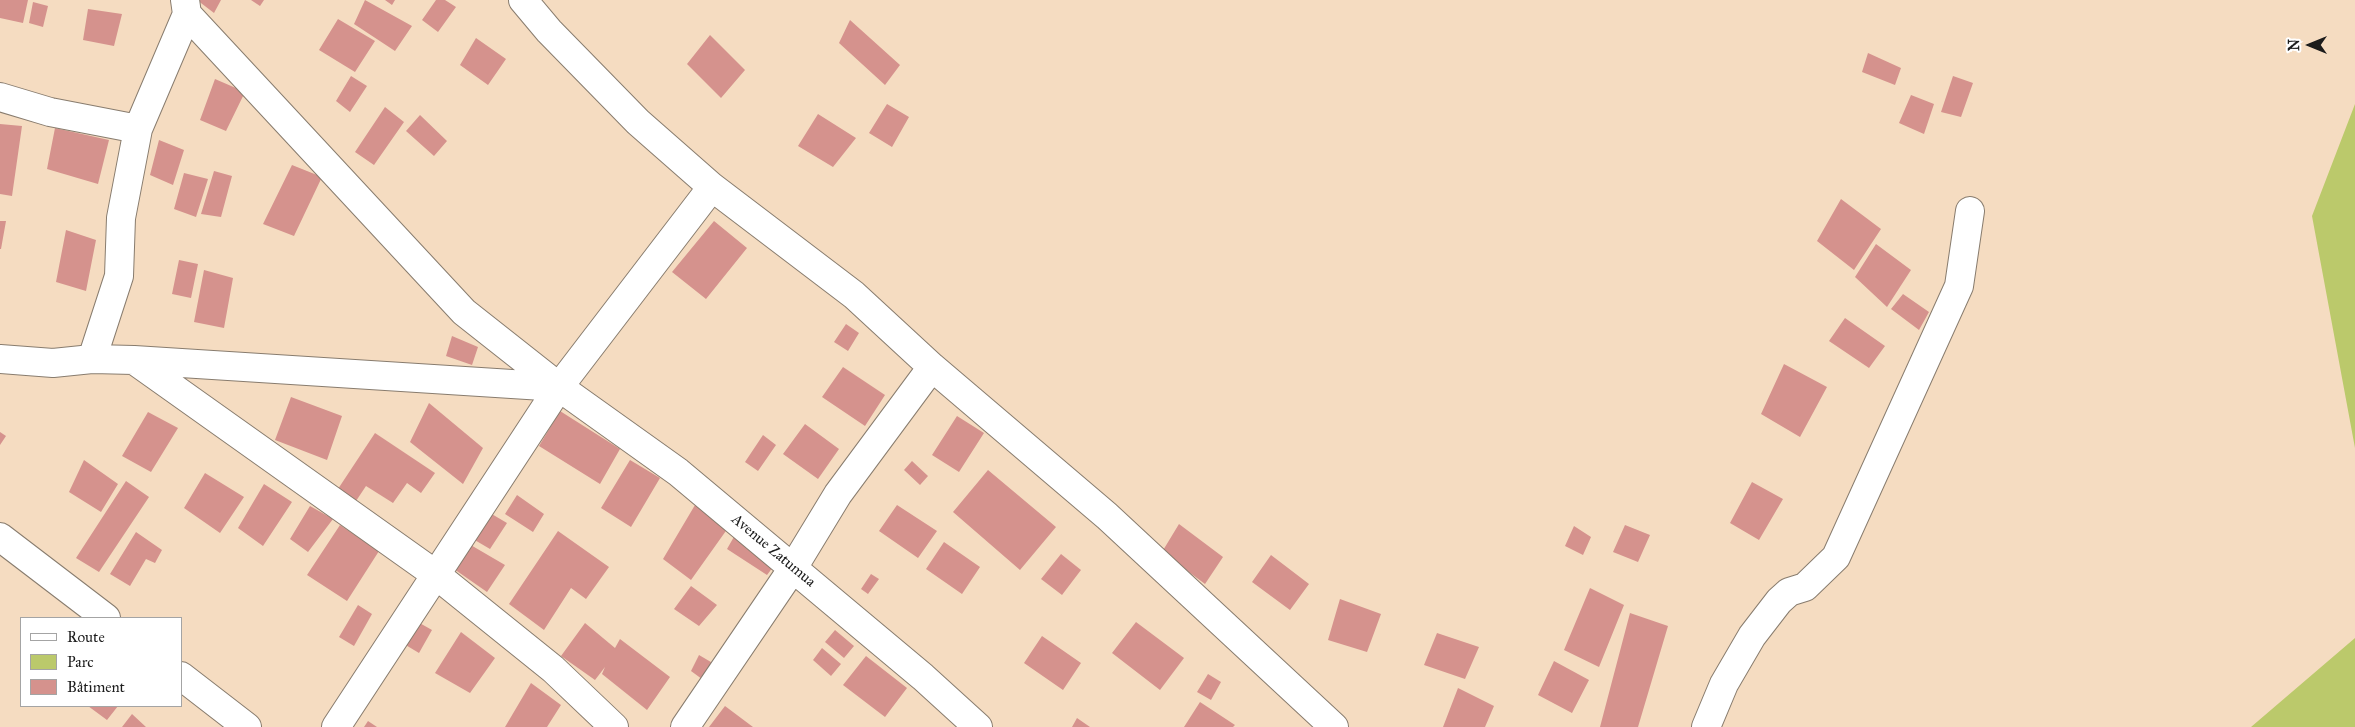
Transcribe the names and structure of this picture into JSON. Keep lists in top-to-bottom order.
{
  "streets": {
    "street": ["Avenue Zatumua"]
  },
  "legend": ["Route", "Parc", "Bâtiment"],
  "north": "left"
}
